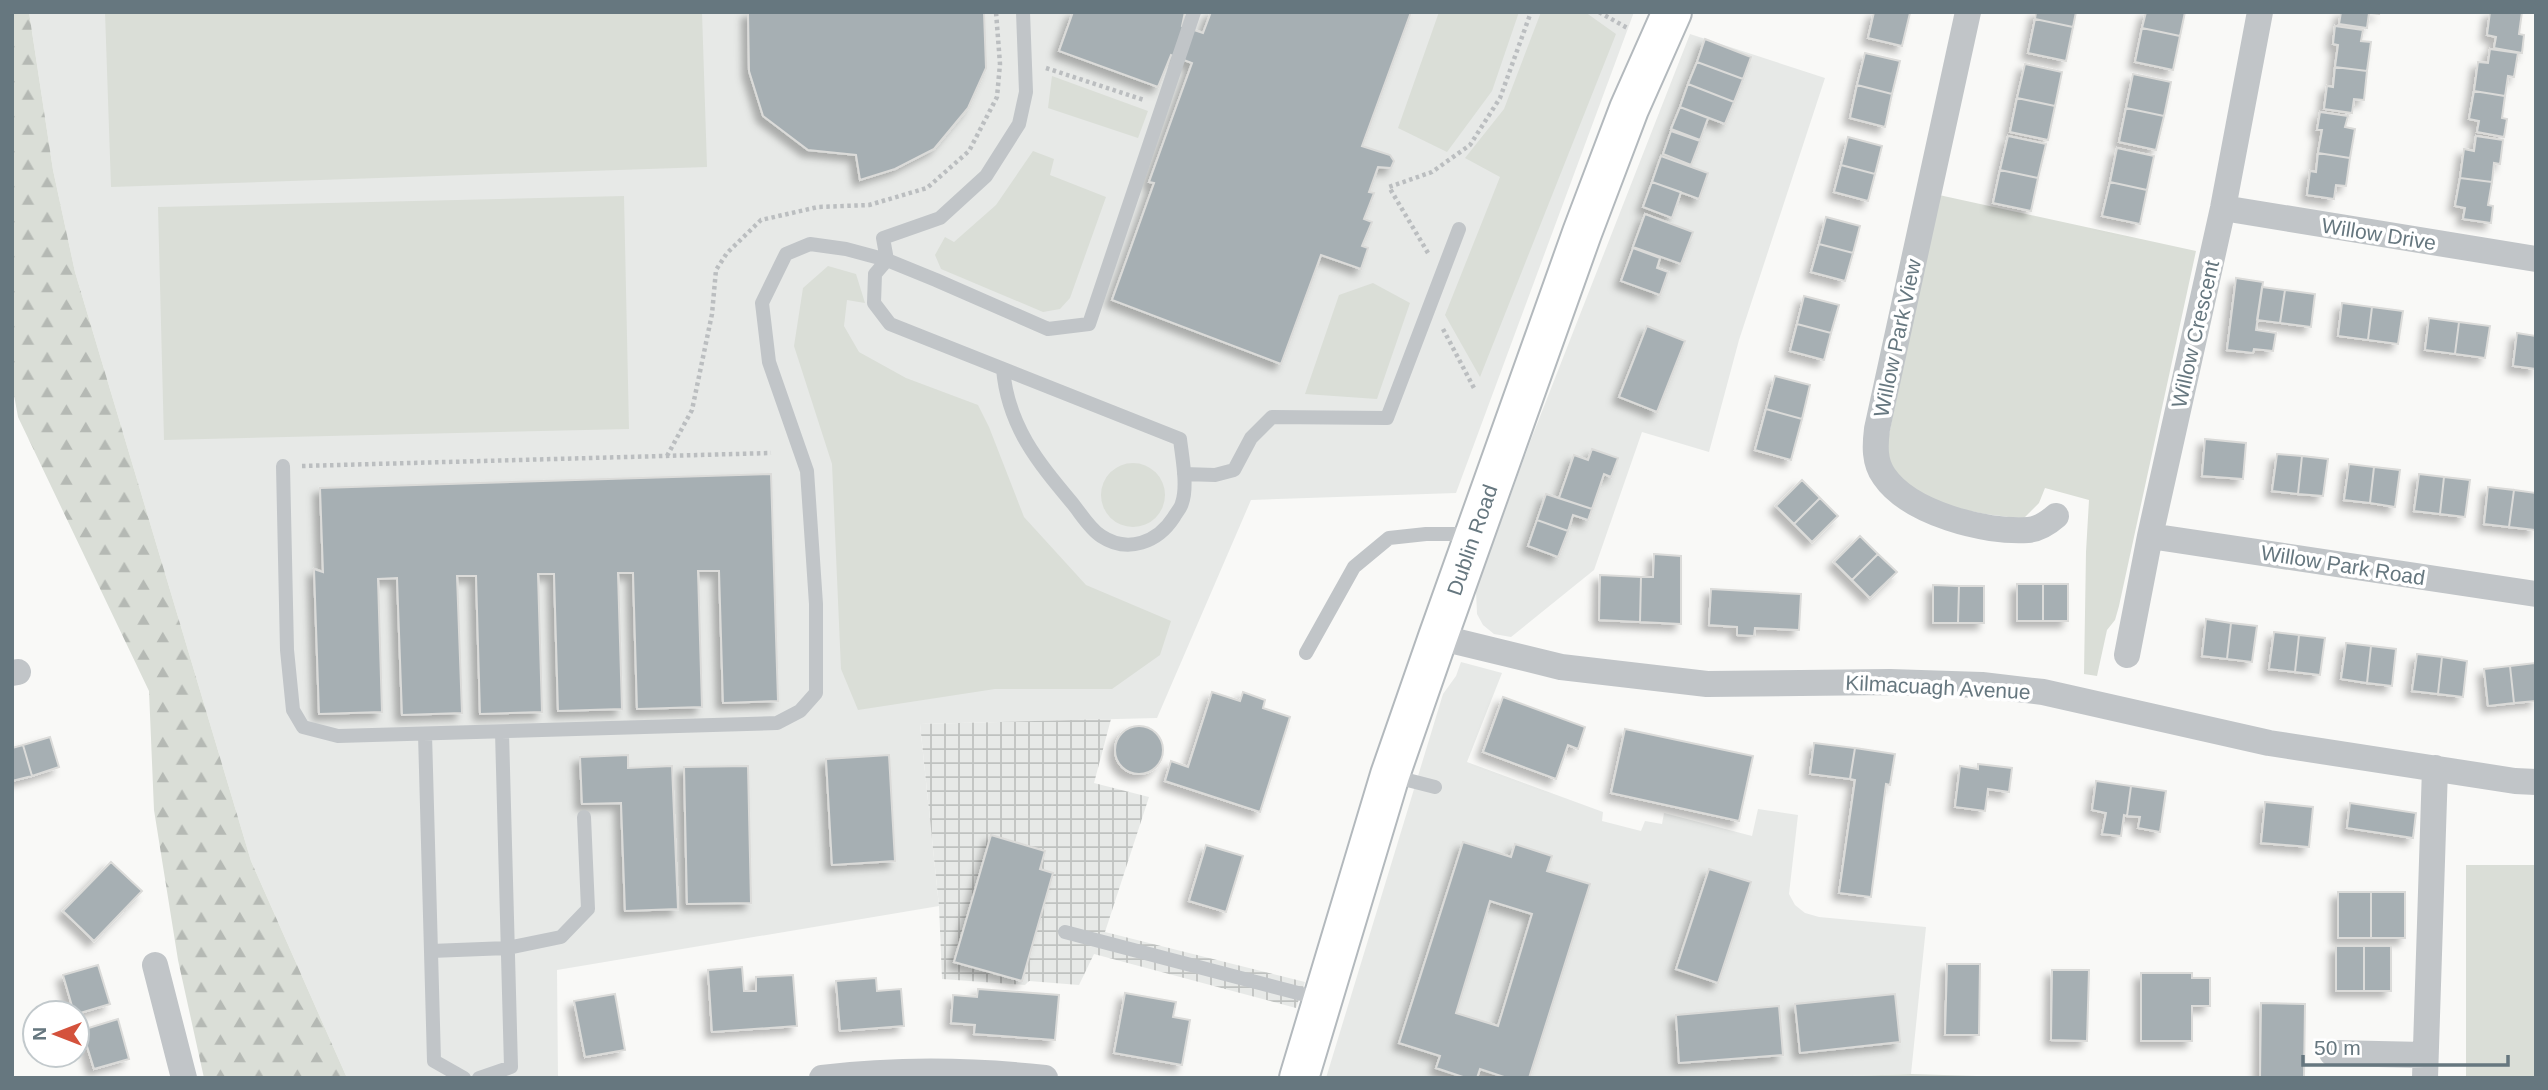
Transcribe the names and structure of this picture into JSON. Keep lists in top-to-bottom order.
{
  "streets": {
    "main road": ["Dublin Road"],
    "street": [
      "Willow Drive",
      "Willow Crescent",
      "Willow Park View",
      "Willow Park Road",
      "Kilmacuagh Avenue"
    ]
  },
  "crossings": [
    ["Willow Drive", "Willow Crescent"],
    ["Willow Crescent", "Willow Park Road"],
    ["Dublin Road", "Kilmacuagh Avenue"]
  ],
  "scale_bar": "50 m",
  "north": "left"
}
